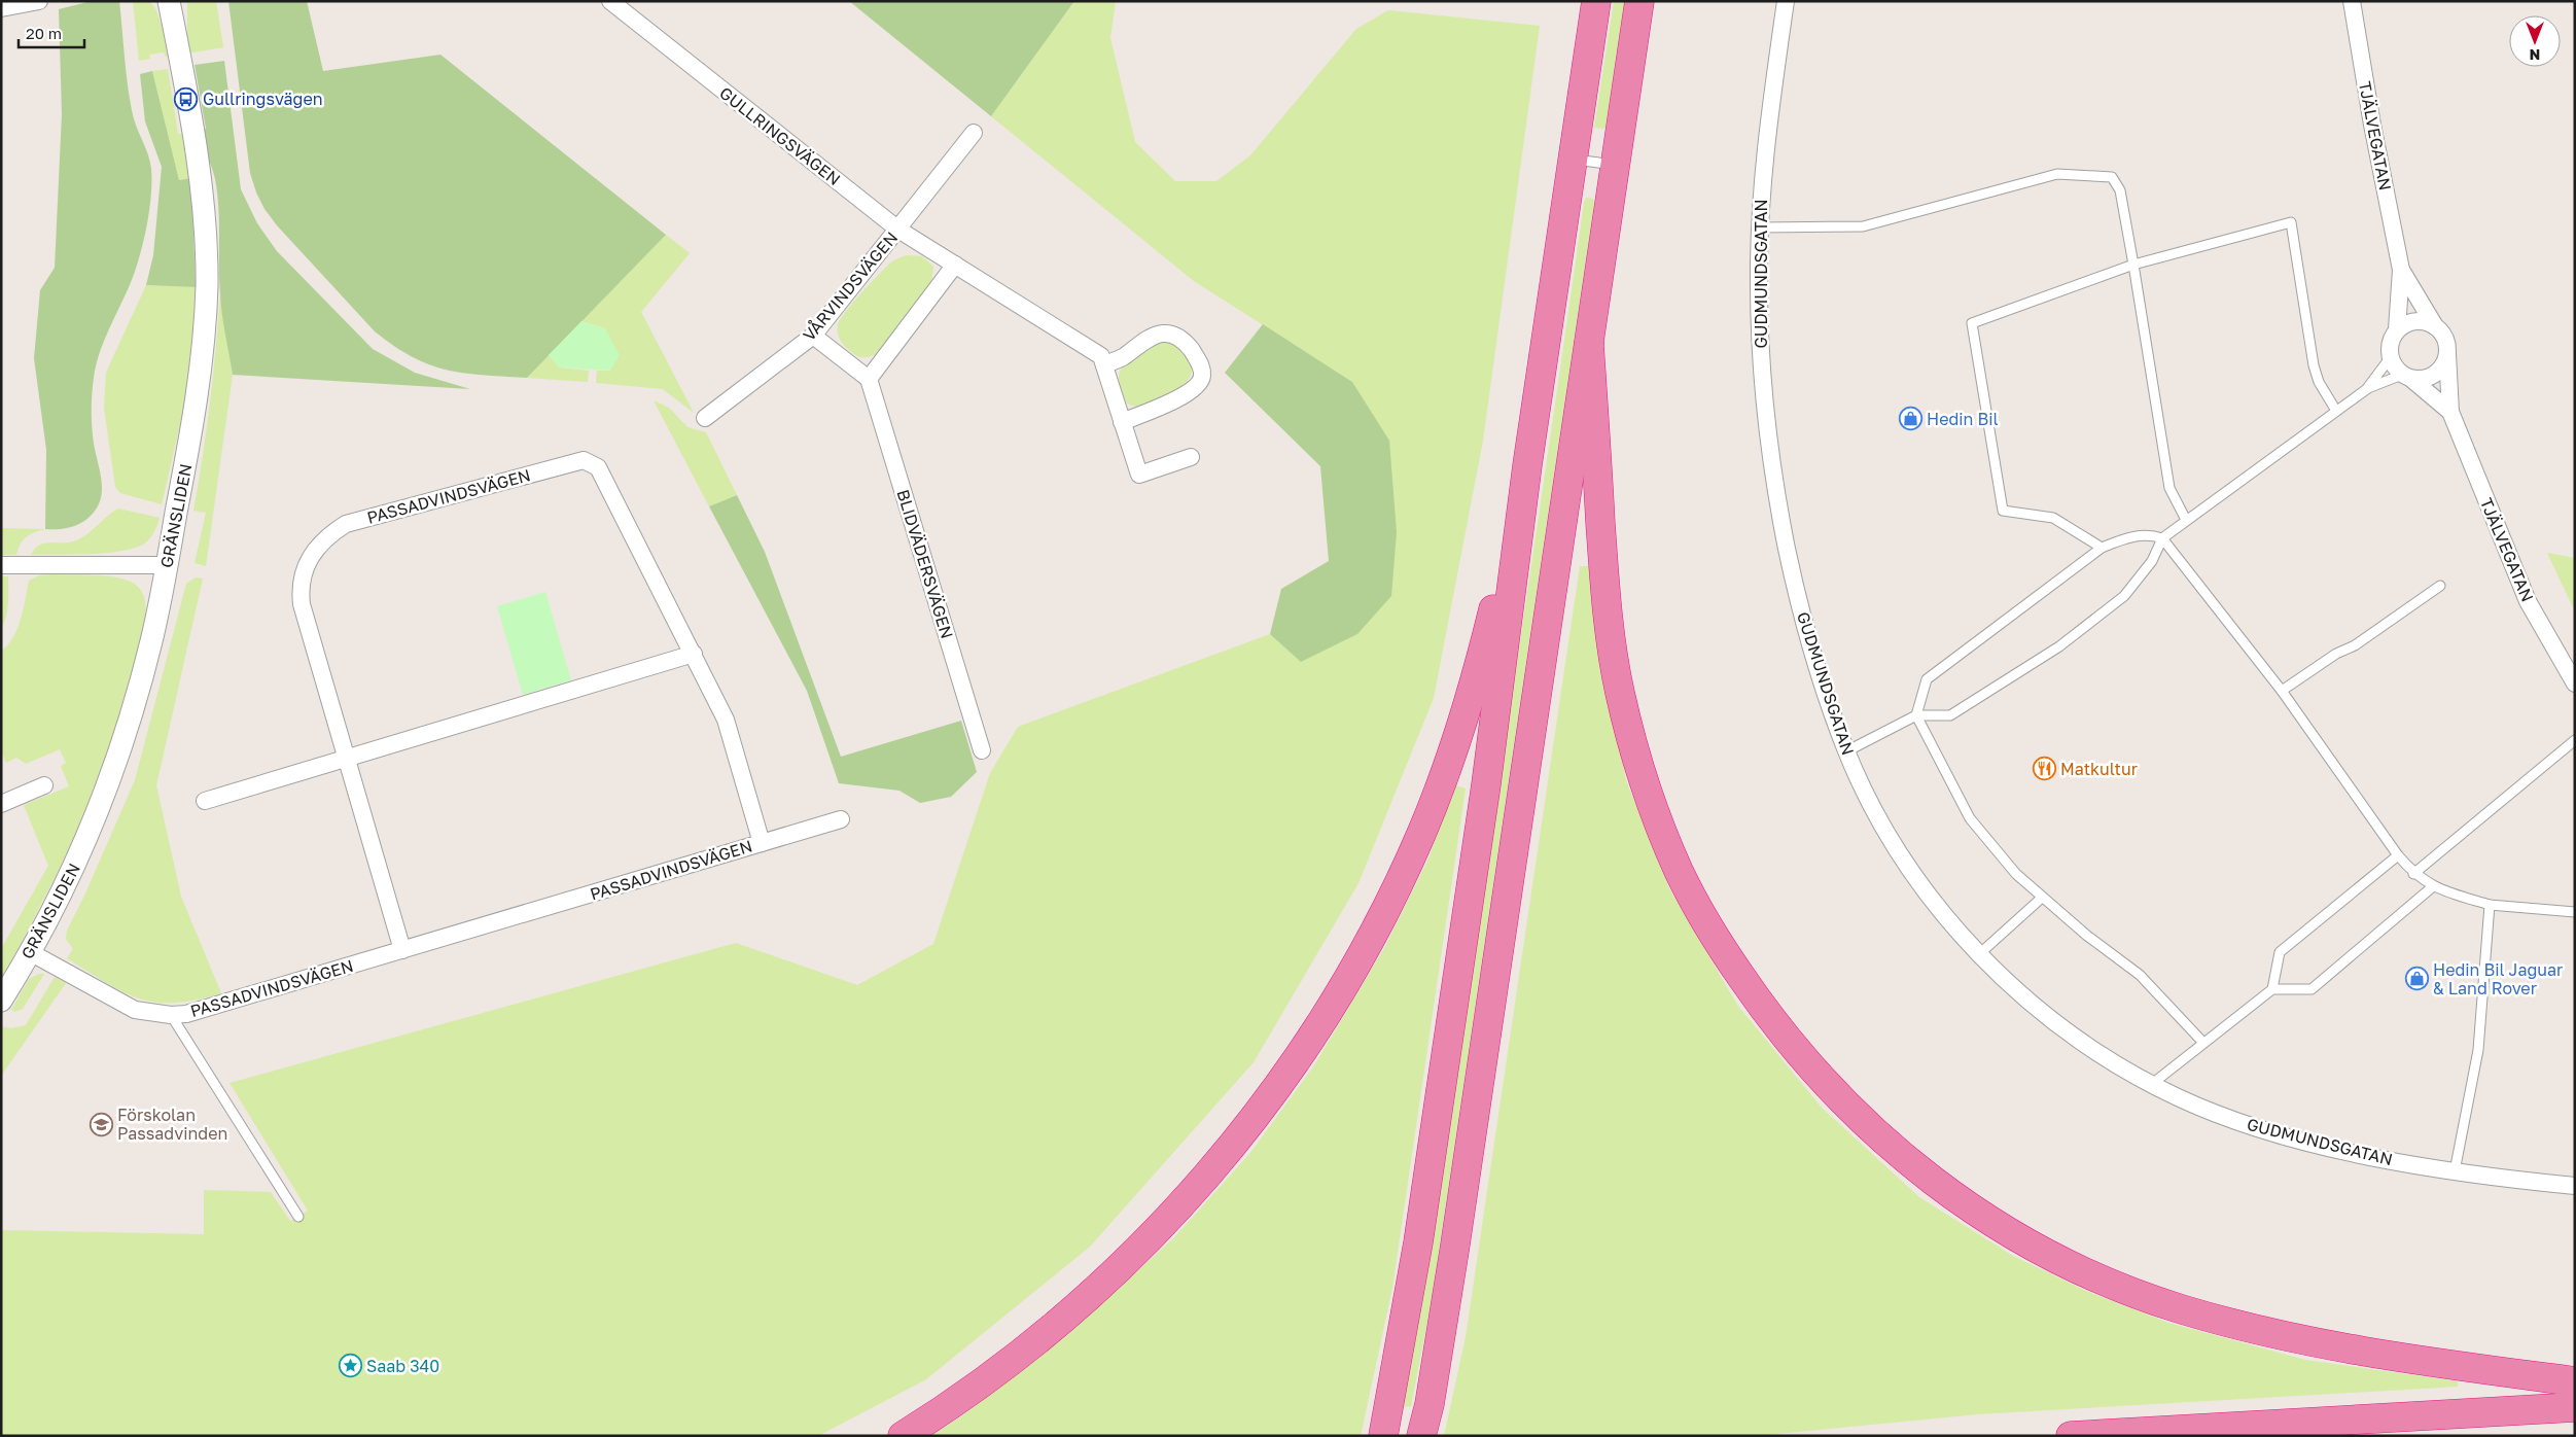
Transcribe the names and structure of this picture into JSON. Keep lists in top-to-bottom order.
{
  "streets": {
    "street": [
      "GULLRINGSVÄGEN",
      "TJÄLVEGATAN",
      "GUDMUNDSGATAN",
      "VÅRVINDSVÄGEN",
      "PASSADVINDSVÄGEN",
      "GRÄNSLIDEN",
      "BLIDVÄDERSVÄGEN"
    ]
  },
  "crossings": [
    ["GULLRINGSVÄGEN", "VÅRVINDSVÄGEN"],
    ["PASSADVINDSVÄGEN", "GRÄNSLIDEN"]
  ],
  "places": {
    "bus stop": ["Gullringsvägen"],
    "shop": ["Hedin Bil", "Hedin Bil Jaguar & Land Rover"],
    "restaurant": ["Matkultur"],
    "school or university": ["Förskolan Passadvinden"],
    "place": ["Saab 340"]
  },
  "scale_bar": "20 m",
  "north": "bottom"
}
